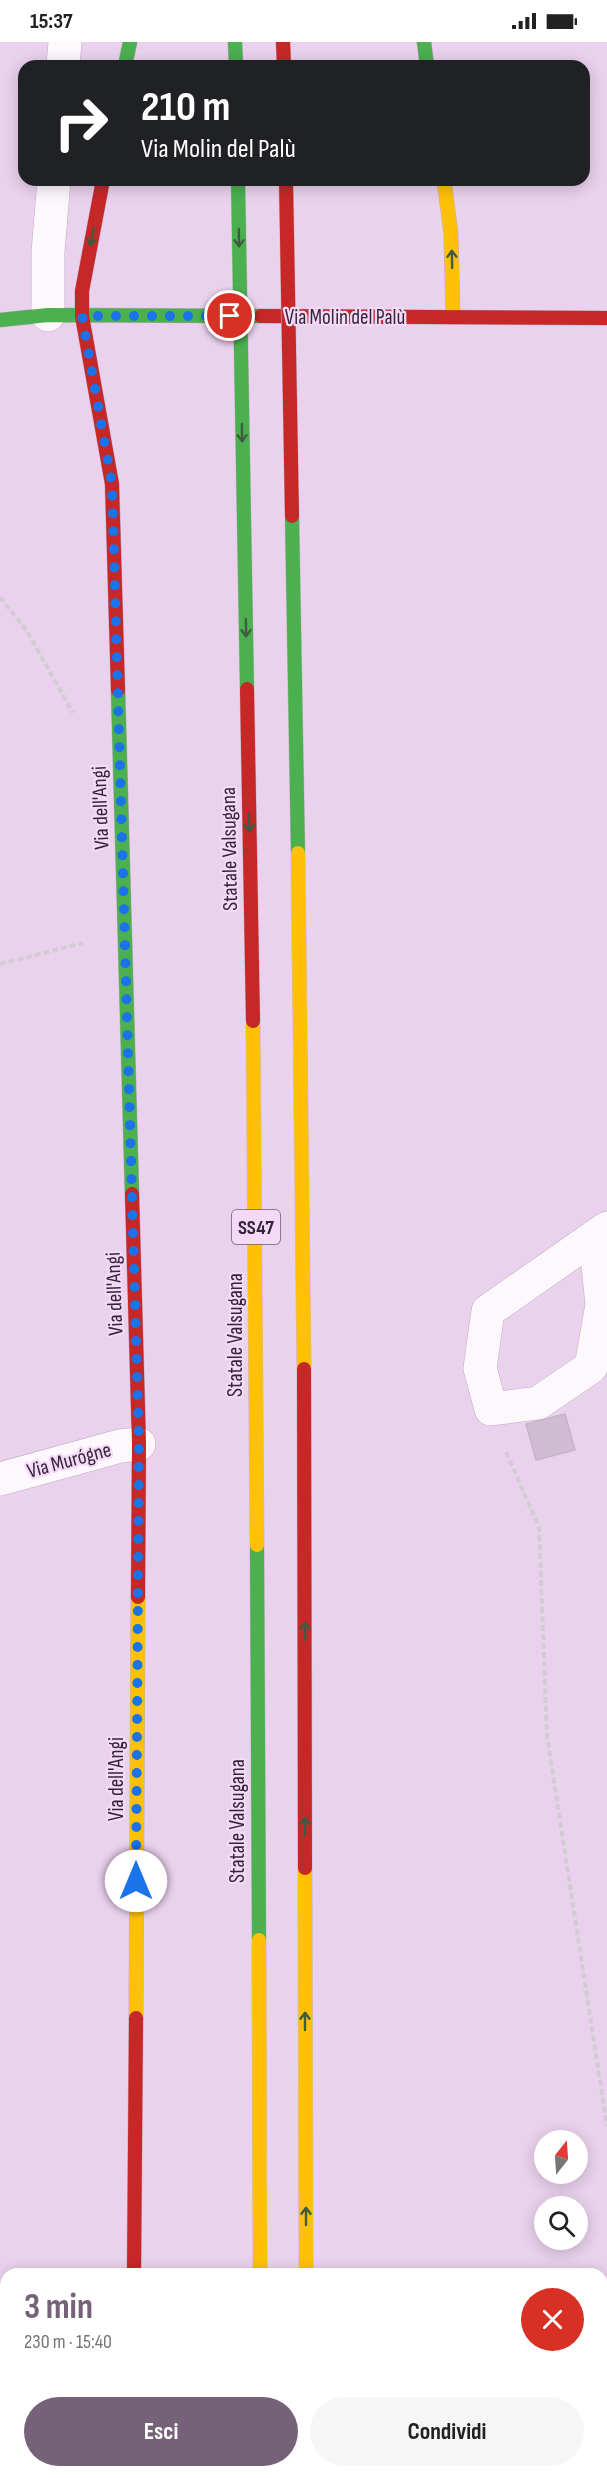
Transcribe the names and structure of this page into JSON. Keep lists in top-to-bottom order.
{
  "streets": {
    "main road": [
      "Via Molin del Palù",
      "Via dell'Angi",
      "Statale Valsugana",
      "SS47"
    ],
    "street": ["Via Murógne"]
  },
  "crossings": [
    ["Via Molin del Palù", "Via dell'Angi"],
    ["Via dell'Angi", "Via Murógne"]
  ],
  "north": "top",
  "page": {
    "status": "15:37",
    "turn": ["210 m", "Via Molin del Palù"],
    "heading": ["3 min", "230 m · 15:40"],
    "buttons": ["Esci", "Condividi"]
  }
}
